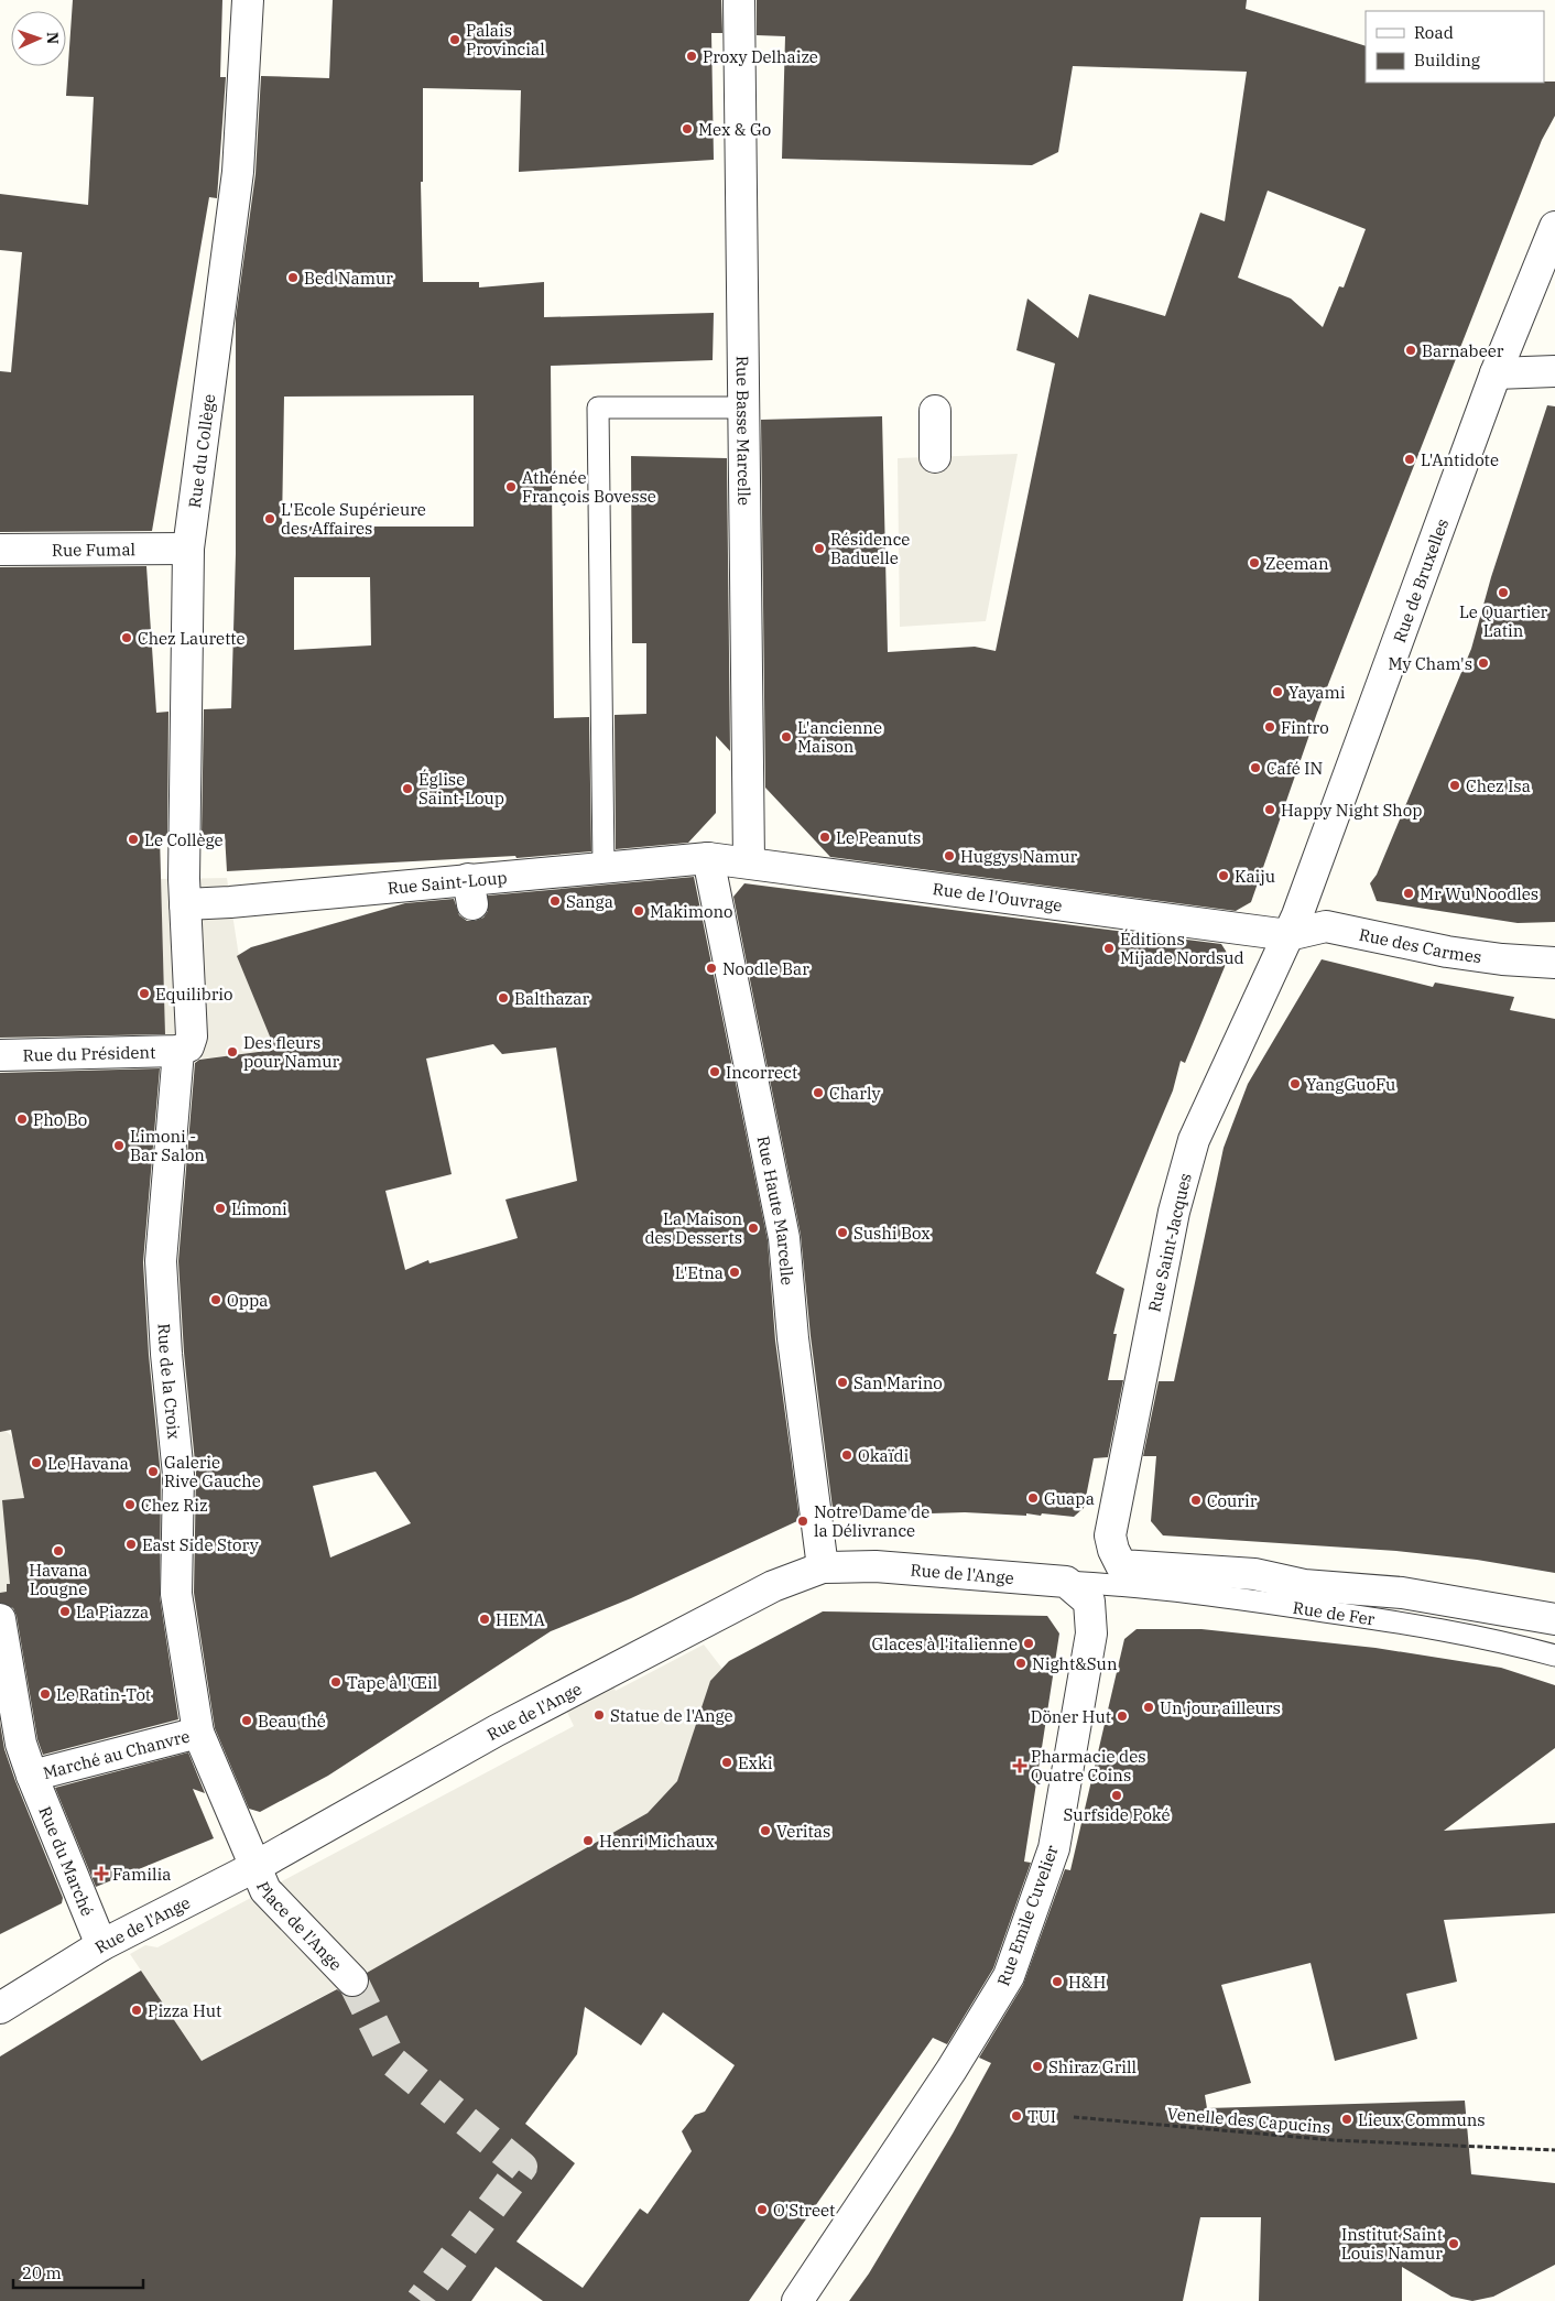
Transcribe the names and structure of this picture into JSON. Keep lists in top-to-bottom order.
{
  "streets": {
    "street": [
      "Rue Basse Marcelle",
      "Rue du Collège",
      "Rue Fumal",
      "Rue de Bruxelles",
      "Rue Saint-Loup",
      "Rue de l'Ouvrage",
      "Rue des Carmes",
      "Rue du Président",
      "Rue Haute Marcelle",
      "Rue Saint-Jacques",
      "Rue de la Croix",
      "Rue de l'Ange",
      "Rue de Fer",
      "Marché au Chanvre",
      "Rue du Marché",
      "Rue Emile Cuvelier",
      "Place de l'Ange"
    ],
    "path": ["Venelle des Capucins"]
  },
  "crossings": [
    ["Rue Basse Marcelle", "Rue de l'Ouvrage"],
    ["Rue du Collège", "Rue Fumal"],
    ["Rue du Collège", "Rue Saint-Loup"],
    ["Rue du Collège", "Rue du Président"],
    ["Rue du Collège", "Rue de la Croix"],
    ["Rue de Bruxelles", "Rue de l'Ouvrage"],
    ["Rue de Bruxelles", "Rue des Carmes"],
    ["Rue de Bruxelles", "Rue Saint-Jacques"],
    ["Rue Saint-Loup", "Rue de l'Ouvrage"],
    ["Rue Saint-Loup", "Rue Haute Marcelle"],
    ["Rue de l'Ouvrage", "Rue des Carmes"],
    ["Rue de l'Ouvrage", "Rue Haute Marcelle"],
    ["Rue de l'Ouvrage", "Rue Saint-Jacques"],
    ["Rue des Carmes", "Rue Saint-Jacques"],
    ["Rue du Président", "Rue de la Croix"],
    ["Rue Haute Marcelle", "Rue de l'Ange"],
    ["Rue Saint-Jacques", "Rue de l'Ange"],
    ["Rue Saint-Jacques", "Rue de Fer"],
    ["Rue Saint-Jacques", "Rue Emile Cuvelier"],
    ["Rue de la Croix", "Rue de l'Ange"],
    ["Rue de la Croix", "Marché au Chanvre"],
    ["Rue de la Croix", "Place de l'Ange"],
    ["Rue de l'Ange", "Rue de Fer"],
    ["Rue de l'Ange", "Rue du Marché"],
    ["Rue de l'Ange", "Rue Emile Cuvelier"],
    ["Rue de l'Ange", "Place de l'Ange"],
    ["Rue de Fer", "Rue Emile Cuvelier"],
    ["Marché au Chanvre", "Rue du Marché"]
  ],
  "places": {
    "other": [
      "Palais Provincial",
      "Proxy Delhaize",
      "Mex & Go",
      "Bed Namur",
      "Barnabeer",
      "L'Antidote",
      "Athénée François Bovesse",
      "L'Ecole Supérieure des Affaires",
      "Résidence Baduelle",
      "Zeeman",
      "Le Quartier Latin",
      "Chez Laurette",
      "My Cham's",
      "Yayami",
      "Fintro",
      "L'ancienne Maison",
      "Café IN",
      "Chez Isa",
      "Église Saint-Loup",
      "Happy Night Shop",
      "Le Peanuts",
      "Le Collège",
      "Huggys Namur",
      "Kaiju",
      "Mr Wu Noodles",
      "Sanga",
      "Makimono",
      "Éditions Mijade Nordsud",
      "Noodle Bar",
      "Equilibrio",
      "Balthazar",
      "Des fleurs pour Namur",
      "Incorrect",
      "YangGuoFu",
      "Charly",
      "Pho Bo",
      "Limoni - Bar Salon",
      "Limoni",
      "La Maison des Desserts",
      "Sushi Box",
      "L'Etna",
      "Oppa",
      "San Marino",
      "Okaïdi",
      "Le Havana",
      "Galerie Rive Gauche",
      "Guapa",
      "Courir",
      "Chez Riz",
      "Notre Dame de la Délivrance",
      "East Side Story",
      "Havana Lougne",
      "La Piazza",
      "HEMA",
      "Glaces à l'italienne",
      "Night&Sun",
      "Tape à l'Œil",
      "Le Ratin-Tot",
      "Un jour ailleurs",
      "Statue de l'Ange",
      "Döner Hut",
      "Beau thé",
      "Exki",
      "Surfside Poké",
      "Veritas",
      "Henri Michaux",
      "H&H",
      "Pizza Hut",
      "Shiraz Grill",
      "TUI",
      "Lieux Communs",
      "O'Street",
      "Institut Saint Louis Namur"
    ],
    "health": ["Pharmacie des Quatre Coins", "Familia"]
  },
  "legend": ["Road", "Building"],
  "scale_bar": "20 m",
  "north": "right"
}
